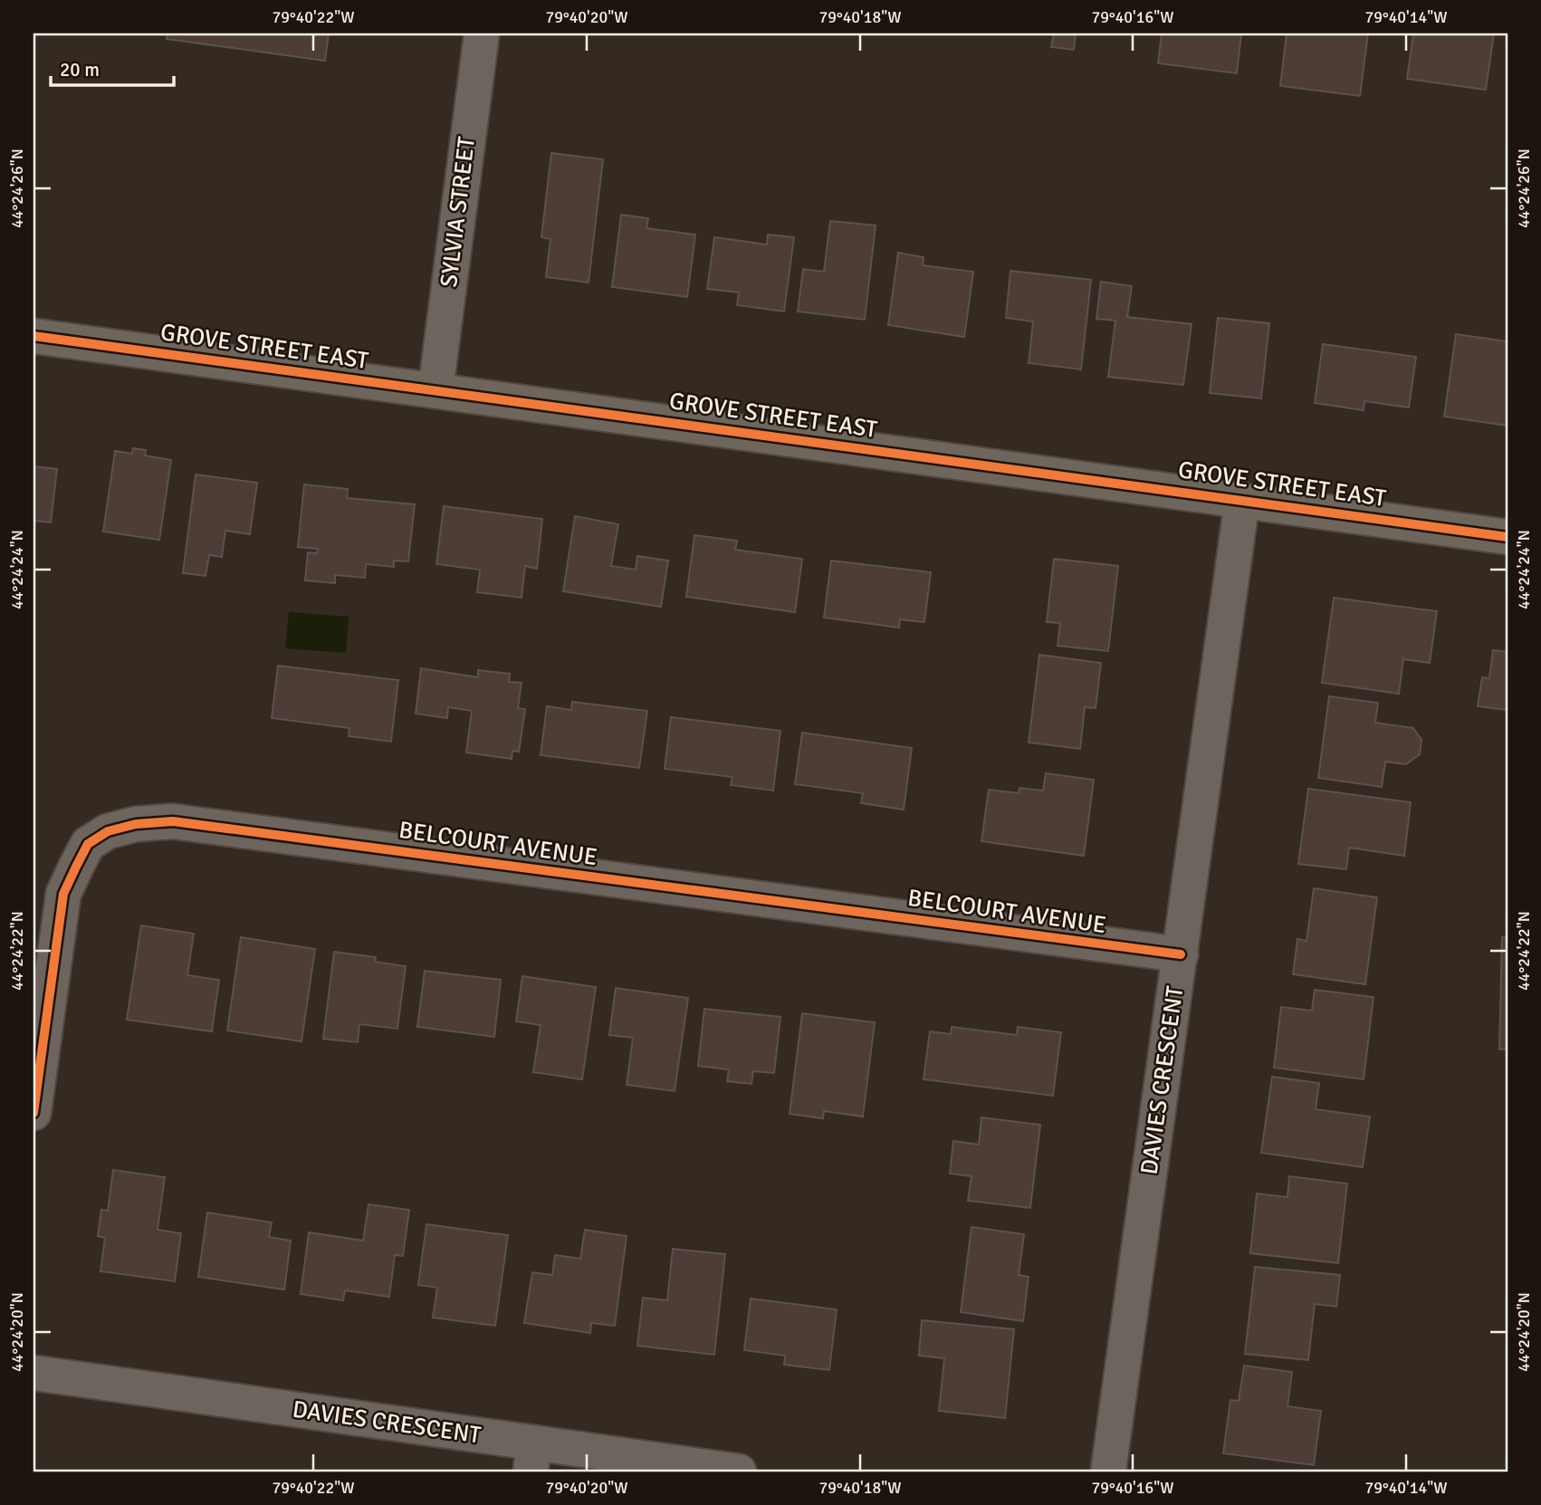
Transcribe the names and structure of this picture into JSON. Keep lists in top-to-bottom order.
{
  "streets": {
    "street": [
      "SYLVIA STREET",
      "GROVE STREET EAST",
      "BELCOURT AVENUE",
      "DAVIES CRESCENT"
    ]
  },
  "crossings": [
    ["SYLVIA STREET", "GROVE STREET EAST"],
    ["GROVE STREET EAST", "DAVIES CRESCENT"],
    ["BELCOURT AVENUE", "DAVIES CRESCENT"]
  ],
  "scale_bar": "20 m",
  "coordinates": [
    "79°40'22\"W",
    "79°40'20\"W",
    "79°40'18\"W",
    "79°40'16\"W",
    "79°40'14\"W",
    "44°24'26\"N",
    "44°24'24\"N",
    "44°24'22\"N",
    "44°24'20\"N"
  ]
}
